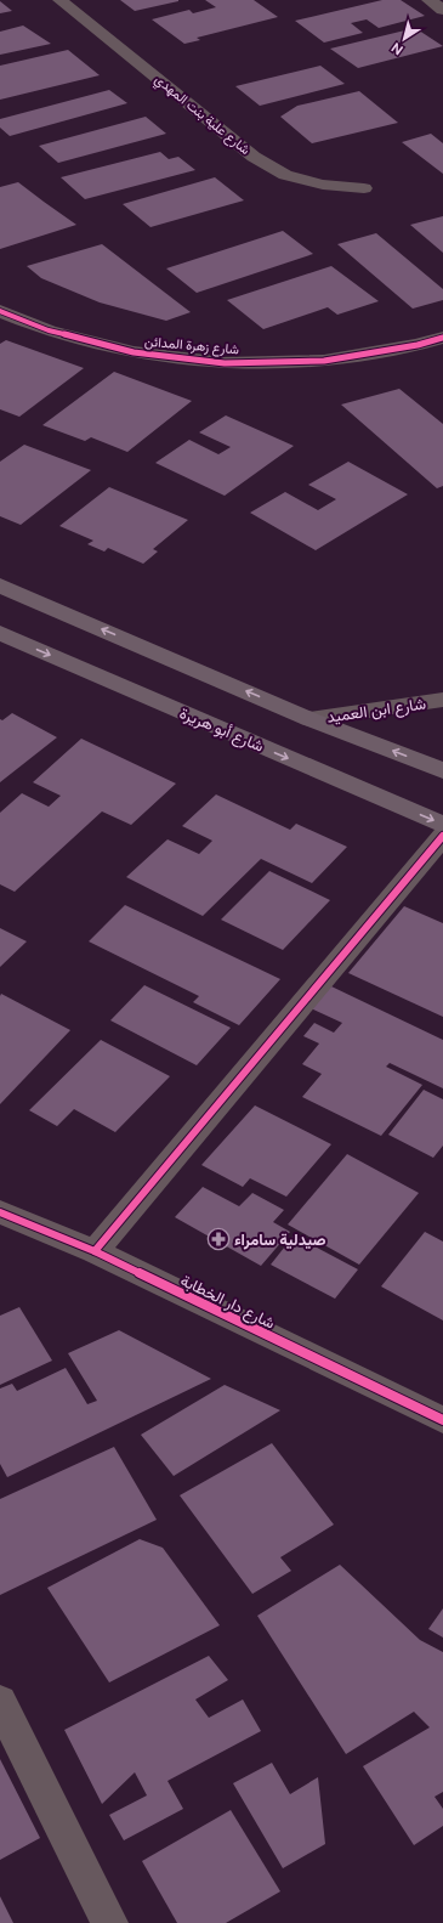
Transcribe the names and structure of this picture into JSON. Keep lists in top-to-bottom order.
{
  "streets": {
    "highway": ["شارع أبو هريرة"],
    "street": [
      "شارع علية بنت المهدي",
      "شارع زهرة المدائن",
      "شارع ابن العميد",
      "شارع دار الخطابة"
    ]
  },
  "places": {
    "pharmacy": ["صيدلية سامراء"]
  },
  "north": "bottom left"
}
